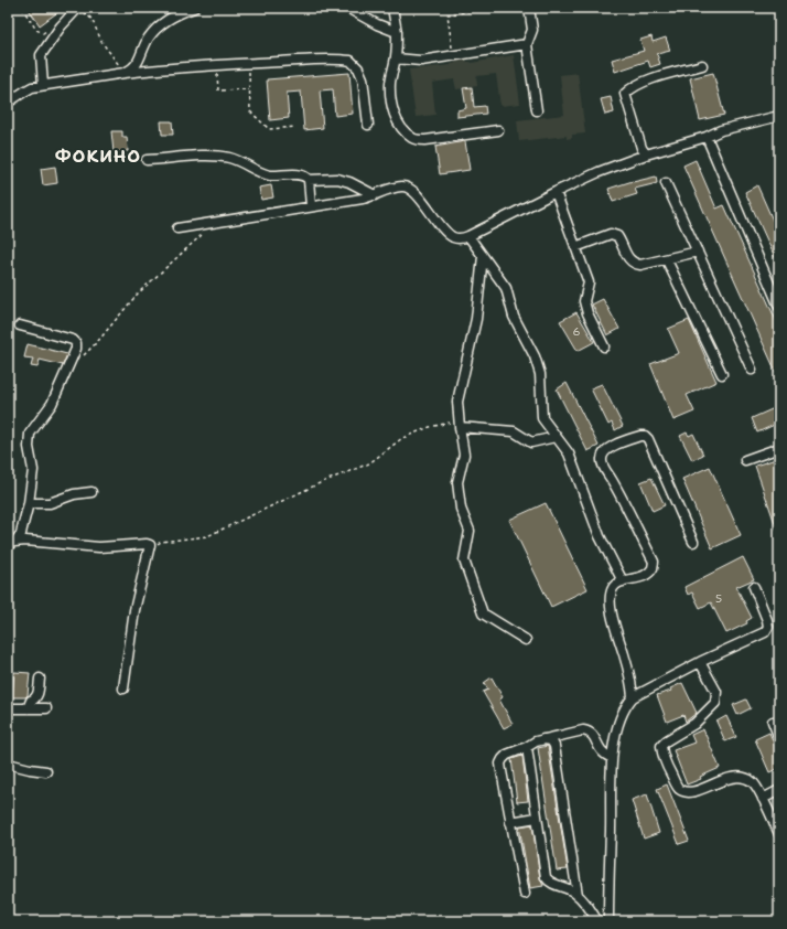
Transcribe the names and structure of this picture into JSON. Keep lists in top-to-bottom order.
{
  "districts": ["ФОКИНО"],
  "house_numbers": ["6", "5"]
}
